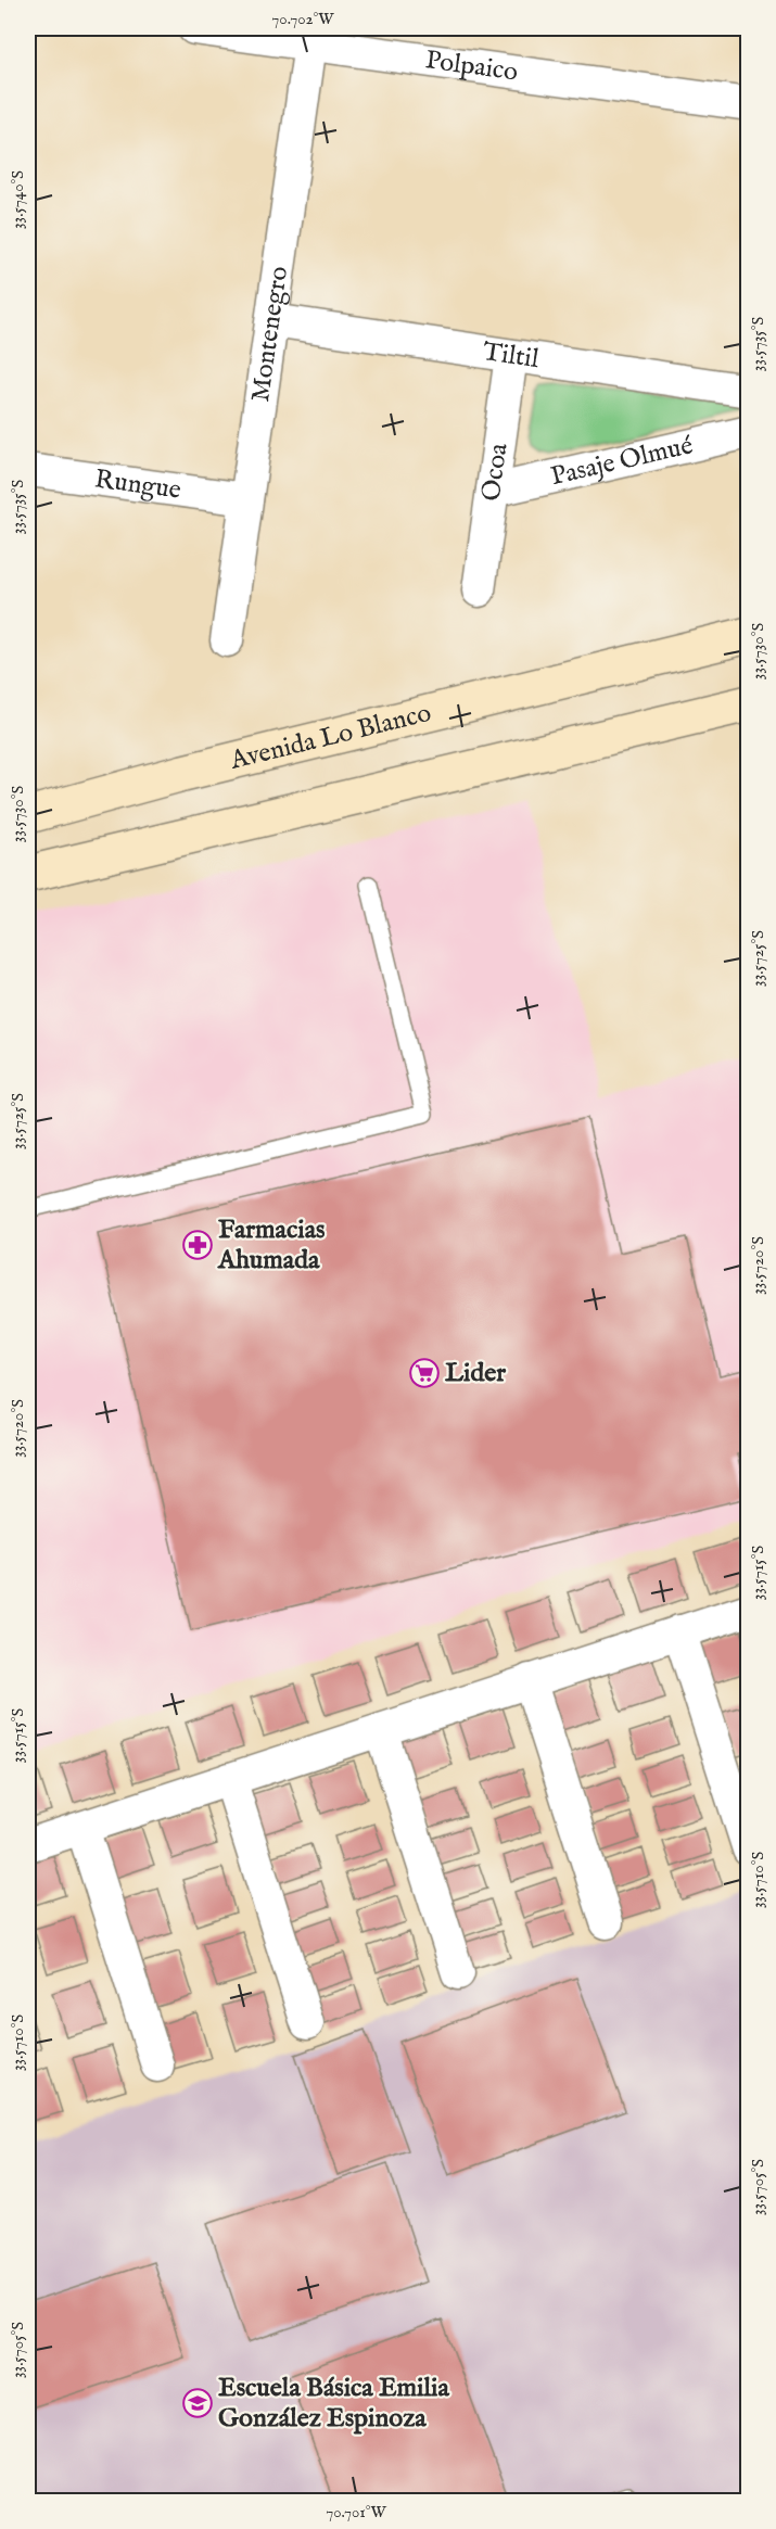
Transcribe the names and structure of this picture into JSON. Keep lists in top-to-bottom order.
{
  "streets": {
    "main road": ["Avenida Lo Blanco"],
    "street": [
      "Polpaico",
      "Montenegro",
      "Tiltil",
      "Pasaje Olmué",
      "Ocoa",
      "Rungue"
    ]
  },
  "crossings": [
    ["Polpaico", "Montenegro"],
    ["Montenegro", "Tiltil"],
    ["Montenegro", "Rungue"],
    ["Tiltil", "Ocoa"],
    ["Pasaje Olmué", "Ocoa"]
  ],
  "places": {
    "pharmacy": ["Farmacias Ahumada"],
    "supermarket": ["Lider"],
    "school or university": ["Escuela Básica Emilia González Espinoza"]
  },
  "coordinates": [
    "70.702°W",
    "33.5740°S",
    "33.5735°S",
    "33.5730°S",
    "33.5725°S",
    "33.5720°S",
    "33.5715°S",
    "33.5710°S",
    "33.5705°S",
    "70.701°W"
  ]
}
